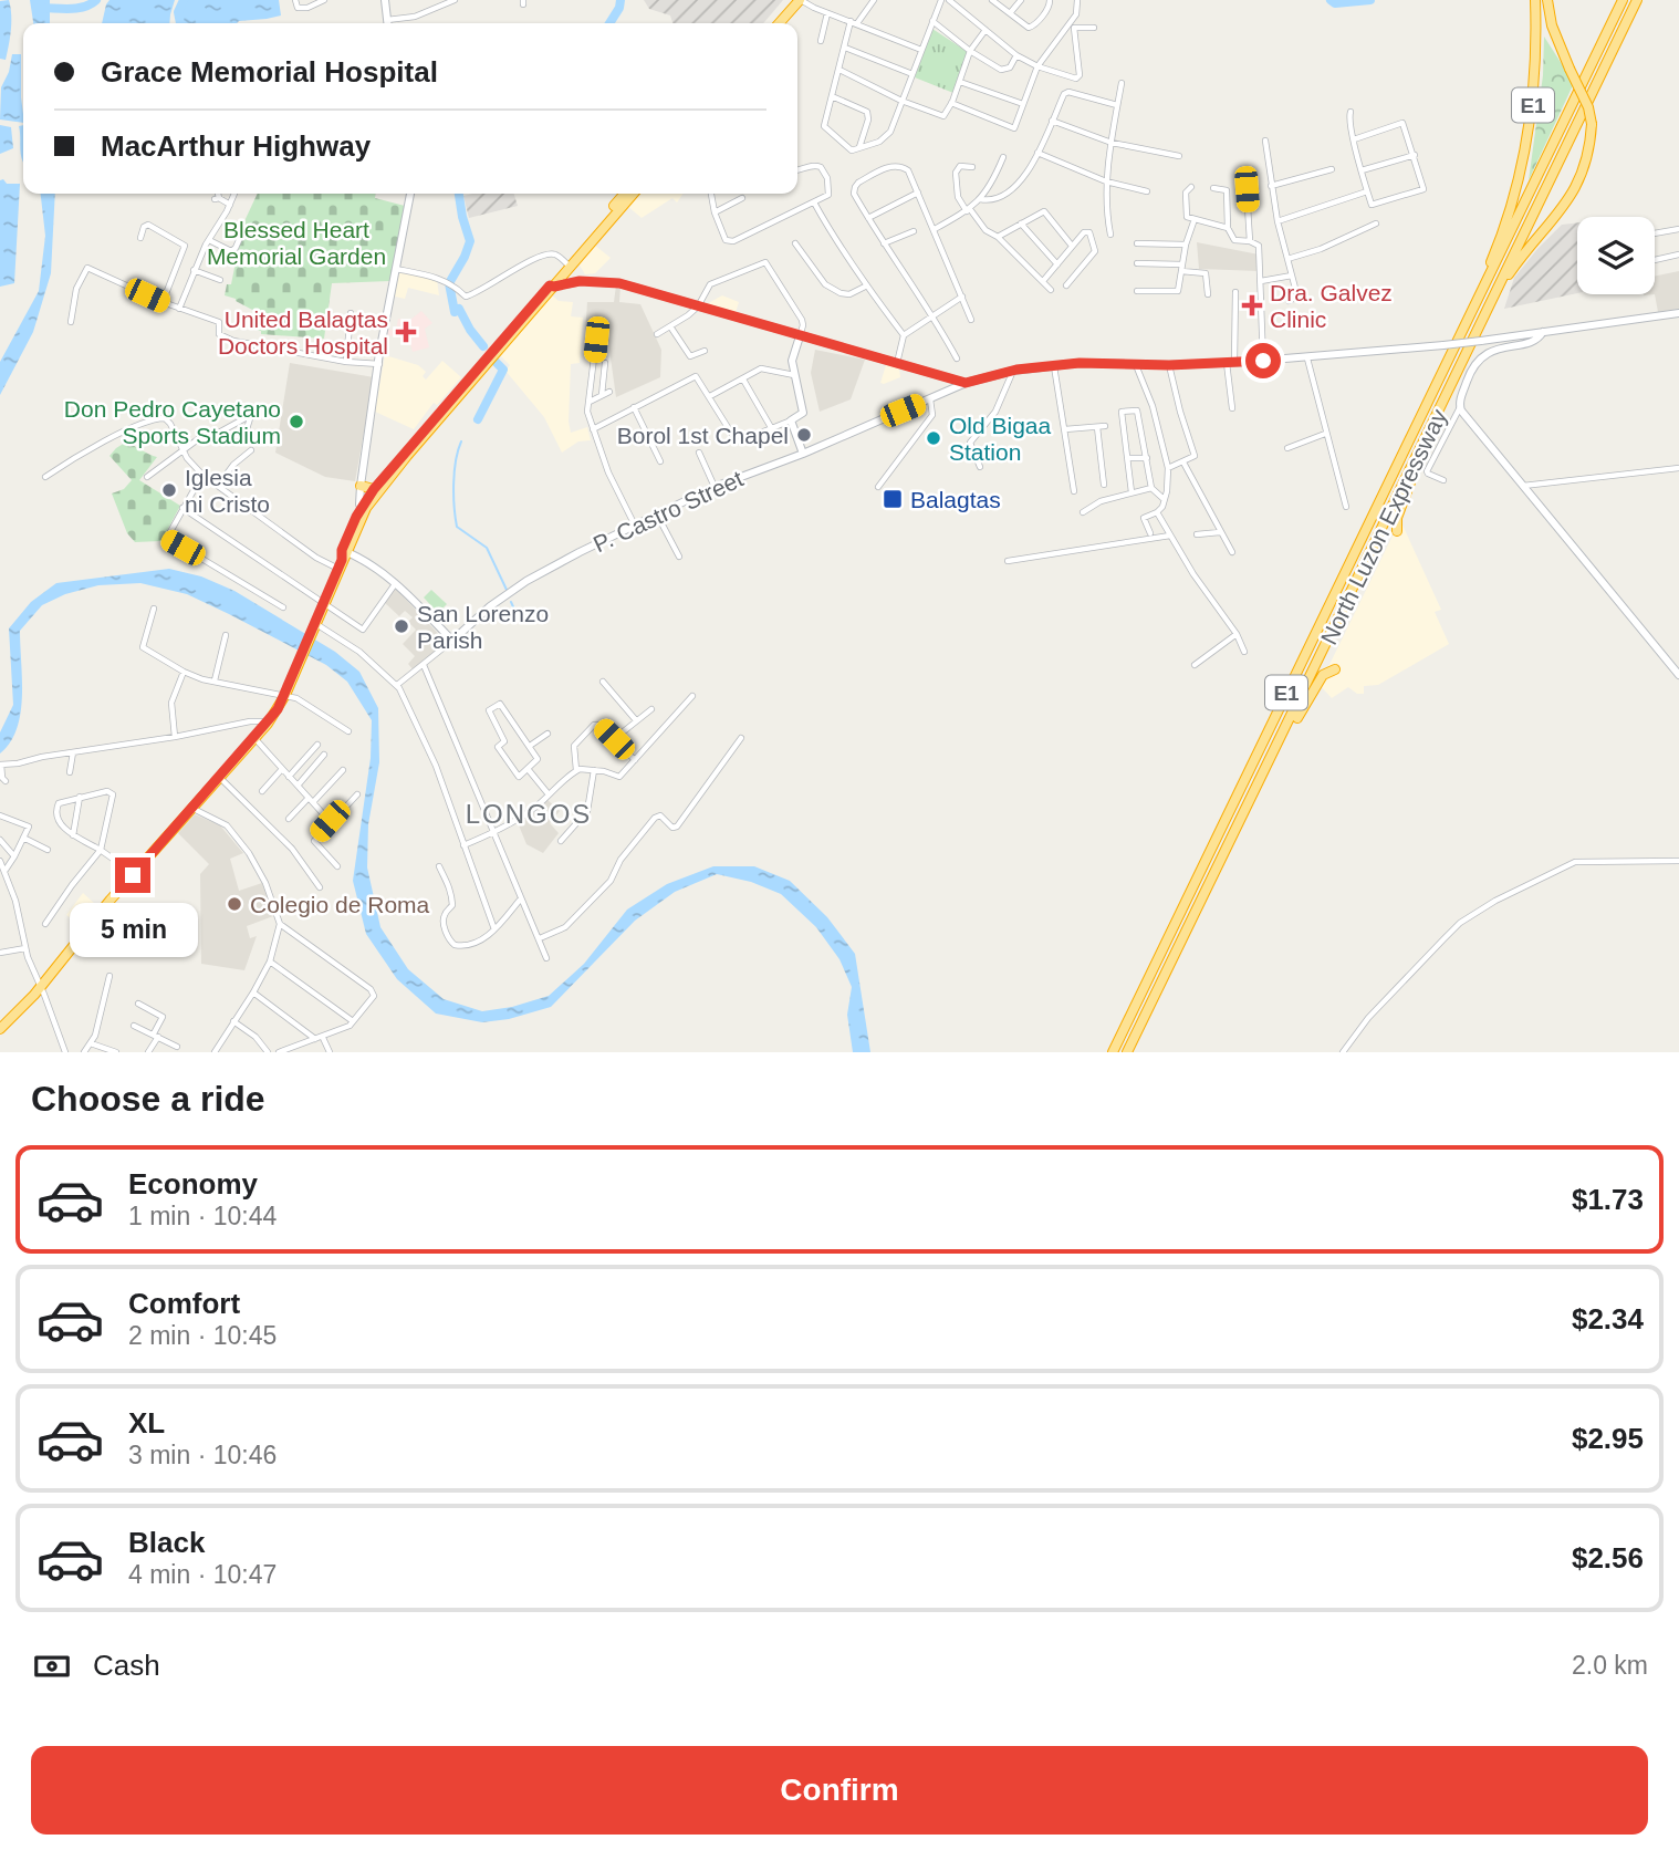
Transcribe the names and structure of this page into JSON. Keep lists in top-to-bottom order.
{
  "streets": {
    "highway": ["E1", "North Luzon Expressway"],
    "main road": ["P. Castro Street"]
  },
  "crossings": [
    ["E1", "North Luzon Expressway"]
  ],
  "districts": ["LONGOS"],
  "parks": ["Blessed Heart Memorial Garden"],
  "places": {
    "health": ["Dra. Galvez Clinic", "United Balagtas Doctors Hospital"],
    "other": [
      "Don Pedro Cayetano Sports Stadium",
      "Borol 1st Chapel",
      "Old Bigaa Station",
      "Iglesia ni Cristo",
      "San Lorenzo Parish",
      "Colegio de Roma"
    ],
    "transit": ["Balagtas"]
  },
  "page": {
    "banner": ["Grace Memorial Hospital", "MacArthur Highway"],
    "bubble": "5 min",
    "heading": "Choose a ride",
    "list": [
      {
        "name": "Economy",
        "note": "1 min · 10:44",
        "value": "$1.73"
      },
      {
        "name": "Comfort",
        "note": "2 min · 10:45",
        "value": "$2.34"
      },
      {
        "name": "XL",
        "note": "3 min · 10:46",
        "value": "$2.95"
      },
      {
        "name": "Black",
        "note": "4 min · 10:47",
        "value": "$2.56"
      }
    ],
    "pay": ["Cash", "2.0 km"],
    "buttons": "Confirm"
  }
}
